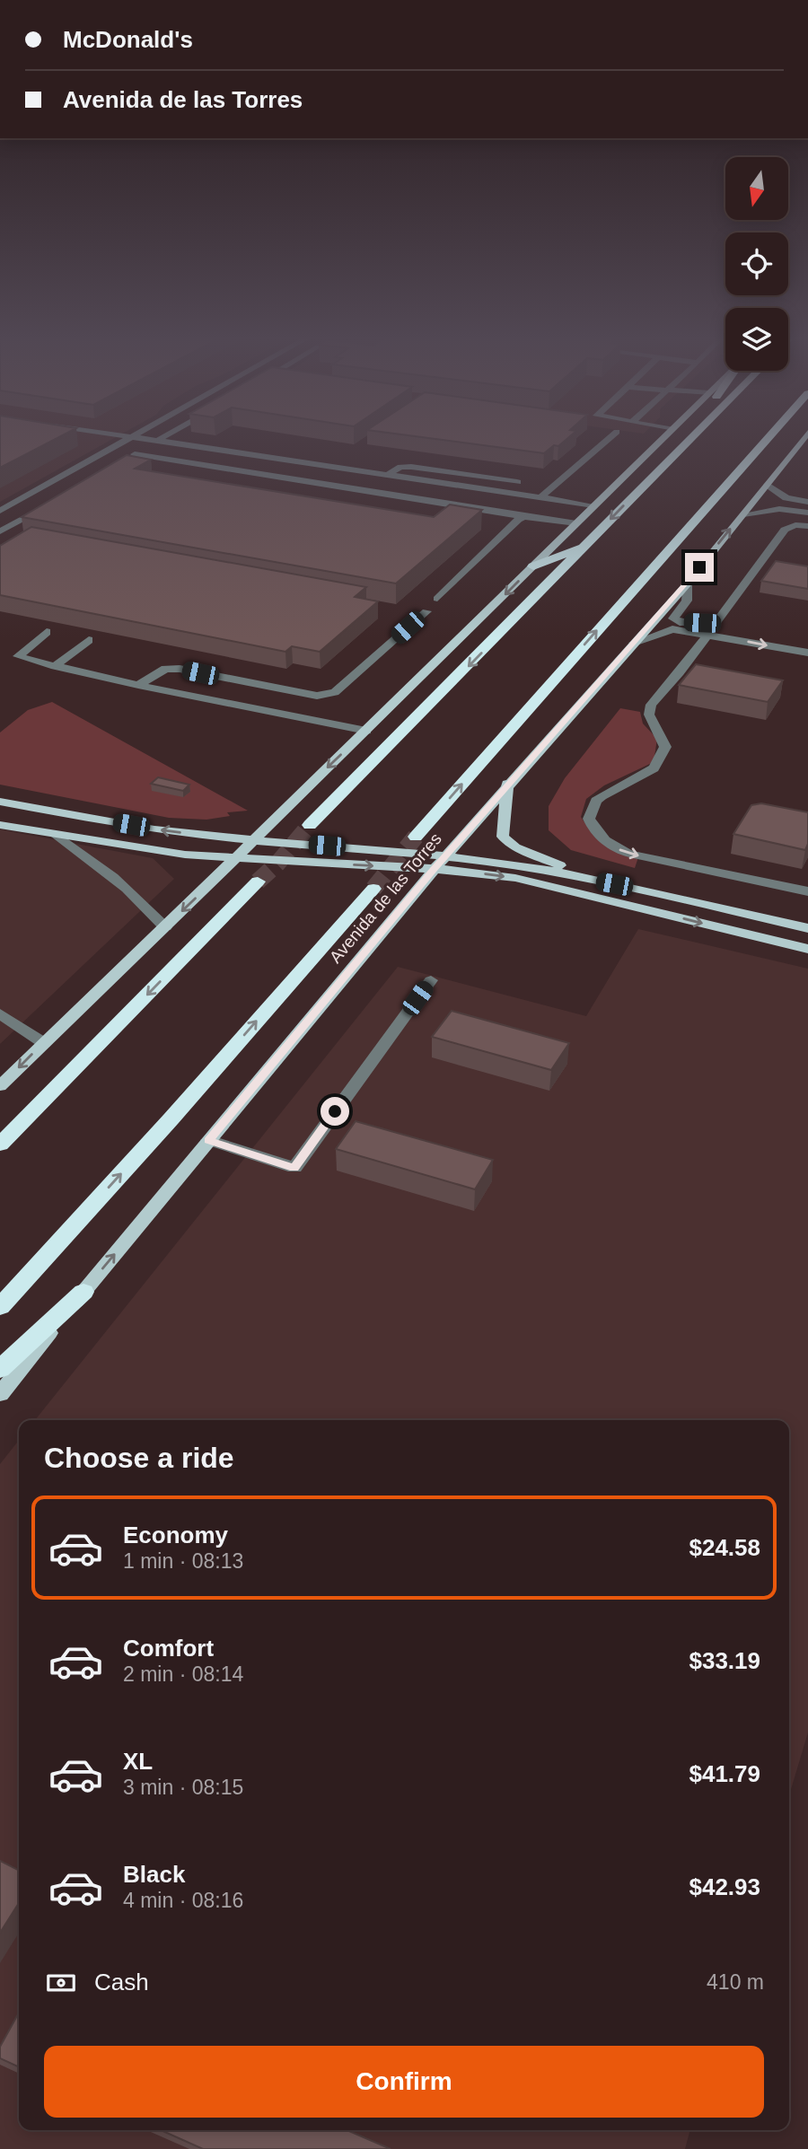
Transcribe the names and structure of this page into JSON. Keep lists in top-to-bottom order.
{
  "streets": {
    "highway": ["Avenida de las Torres"]
  },
  "north": "bottom",
  "page": {
    "banner": ["McDonald's", "Avenida de las Torres"],
    "heading": "Choose a ride",
    "list": [
      {
        "name": "Economy",
        "note": "1 min · 08:13",
        "value": "$24.58"
      },
      {
        "name": "Comfort",
        "note": "2 min · 08:14",
        "value": "$33.19"
      },
      {
        "name": "XL",
        "note": "3 min · 08:15",
        "value": "$41.79"
      },
      {
        "name": "Black",
        "note": "4 min · 08:16",
        "value": "$42.93"
      }
    ],
    "pay": ["Cash", "410 m"],
    "buttons": "Confirm"
  }
}
